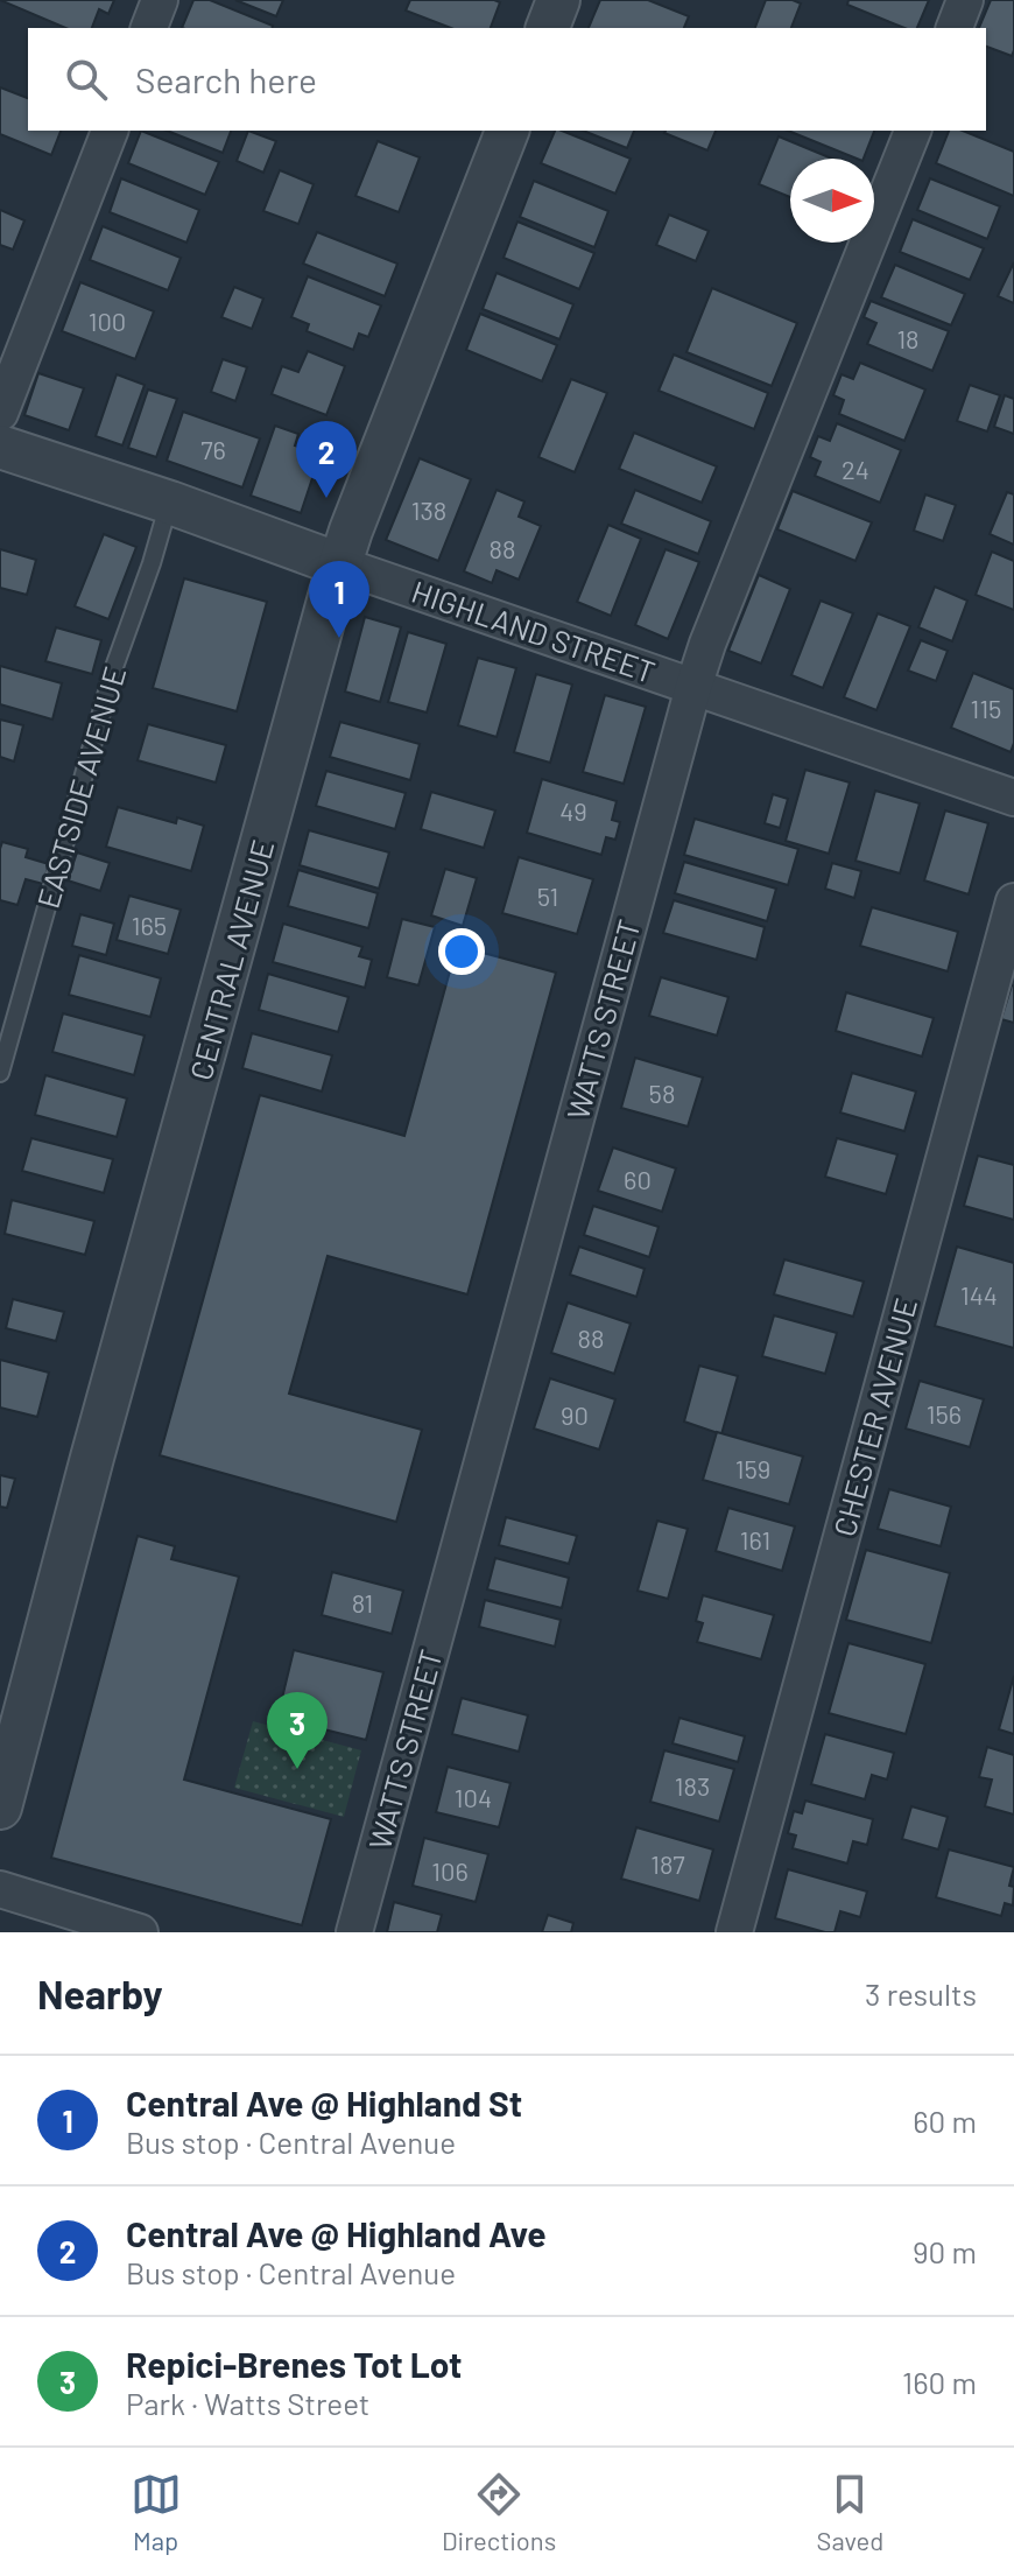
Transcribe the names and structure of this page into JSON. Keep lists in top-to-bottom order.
{
  "streets": {
    "street": [
      "HIGHLAND STREET",
      "CENTRAL AVENUE",
      "WATTS STREET",
      "CHESTER AVENUE"
    ],
    "lane": ["EASTSIDE AVENUE"]
  },
  "crossings": [
    ["HIGHLAND STREET", "EASTSIDE AVENUE"],
    ["HIGHLAND STREET", "CENTRAL AVENUE"],
    ["HIGHLAND STREET", "WATTS STREET"]
  ],
  "house_numbers": [
    "100",
    "18",
    "76",
    "24",
    "138",
    "88",
    "115",
    "49",
    "51",
    "165",
    "58",
    "60",
    "144",
    "88",
    "156",
    "90",
    "159",
    "161",
    "81",
    "183",
    "104",
    "187",
    "106"
  ],
  "north": "right",
  "page": {
    "search": "Search here",
    "pins": ["2", "1", "3"],
    "heading": ["Nearby", "3 results"],
    "list": [
      {
        "mark": "1",
        "name": "Central Ave @ Highland St",
        "note": "Bus stop · Central Avenue",
        "value": "60 m"
      },
      {
        "mark": "2",
        "name": "Central Ave @ Highland Ave",
        "note": "Bus stop · Central Avenue",
        "value": "90 m"
      },
      {
        "mark": "3",
        "name": "Repici-Brenes Tot Lot",
        "note": "Park · Watts Street",
        "value": "160 m"
      }
    ],
    "nav": ["Map", "Directions", "Saved"]
  }
}
